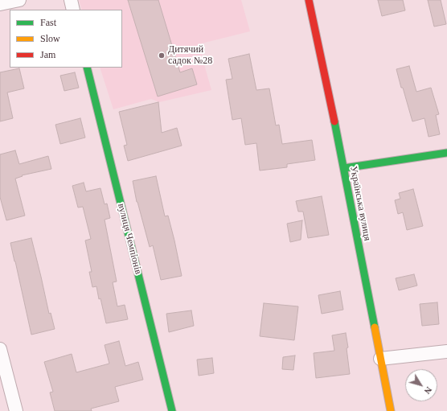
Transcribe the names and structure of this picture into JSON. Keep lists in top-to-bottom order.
{
  "streets": {
    "street": ["Українська вулиця", "вулиця Чемпіонів"]
  },
  "places": ["Дитячий садок №28"],
  "legend": ["Fast", "Slow", "Jam"],
  "north": "bottom right"
}
